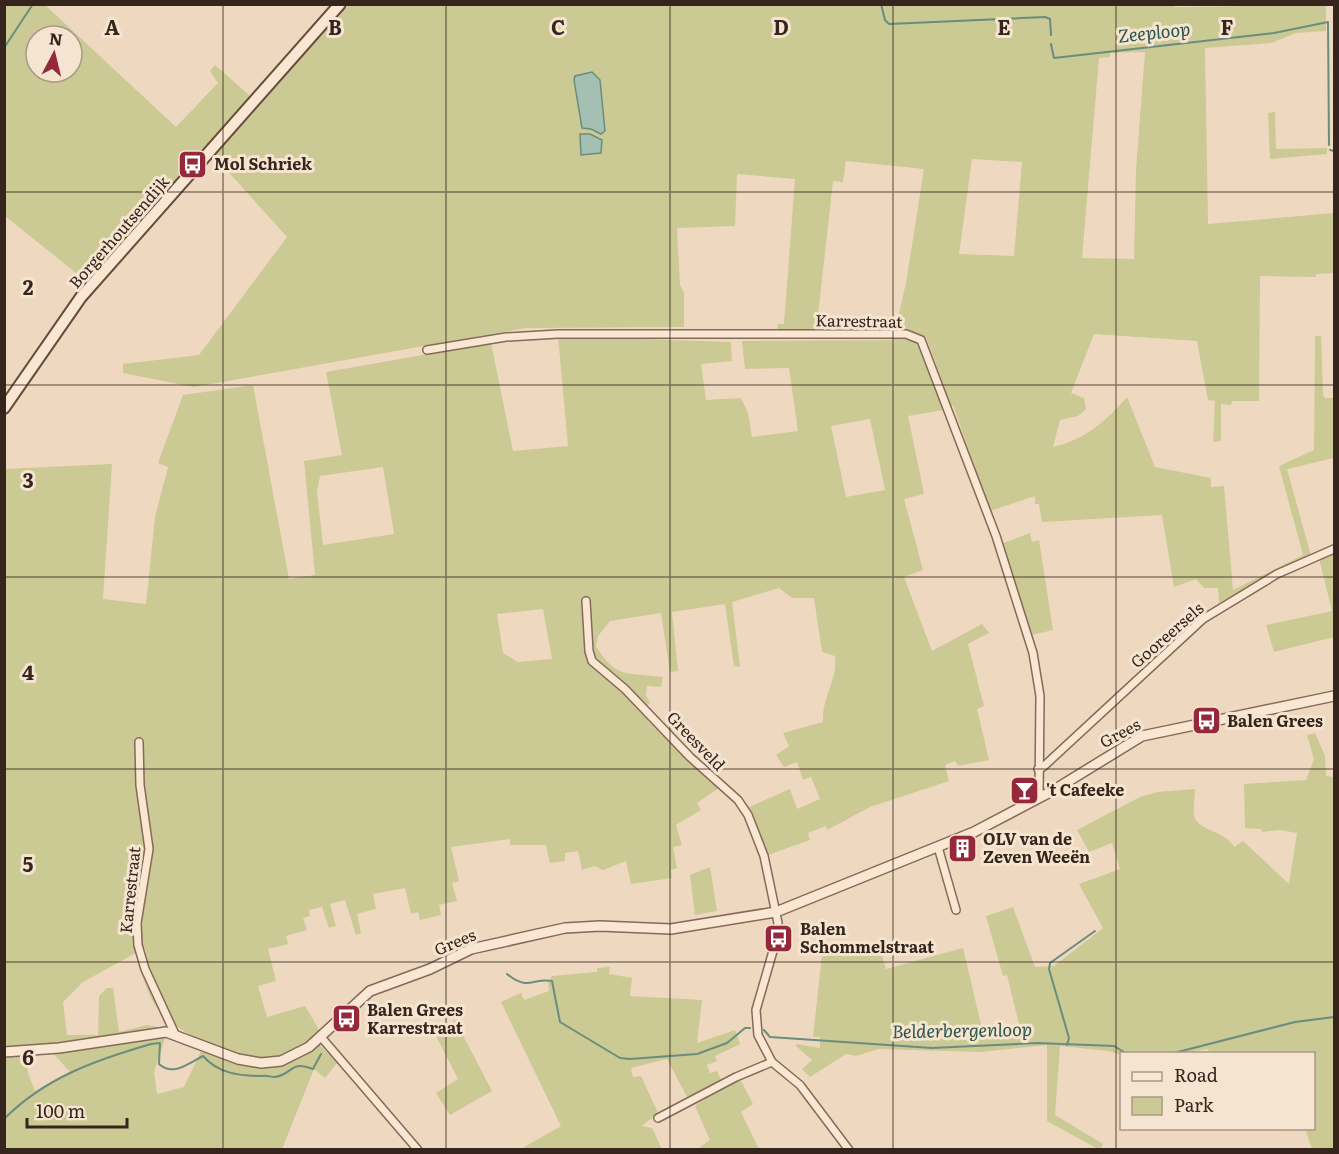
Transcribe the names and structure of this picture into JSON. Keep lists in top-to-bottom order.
{
  "streets": {
    "main road": ["Borgerhoutsendijk"],
    "street": [
      "Karrestraat",
      "Gooreersels",
      "Grees",
      "Greesveld"
    ]
  },
  "crossings": [
    ["Karrestraat", "Gooreersels"],
    ["Karrestraat", "Grees"],
    ["Grees", "Greesveld"]
  ],
  "water": ["Zeeploop", "Belderbergenloop"],
  "places": {
    "bus stop": [
      "Mol Schriek",
      "Balen Grees",
      "Balen Schommelstraat",
      "Balen Grees Karrestraat"
    ],
    "bar": ["'t Cafeeke"],
    "building": ["OLV van de Zeven Weeën"]
  },
  "legend": ["Road", "Park"],
  "scale_bar": "100 m",
  "north": "top",
  "grid": {
    "columns": [
      "A",
      "B",
      "C",
      "D",
      "E",
      "F"
    ],
    "rows": [
      "2",
      "3",
      "4",
      "5",
      "6"
    ]
  }
}
